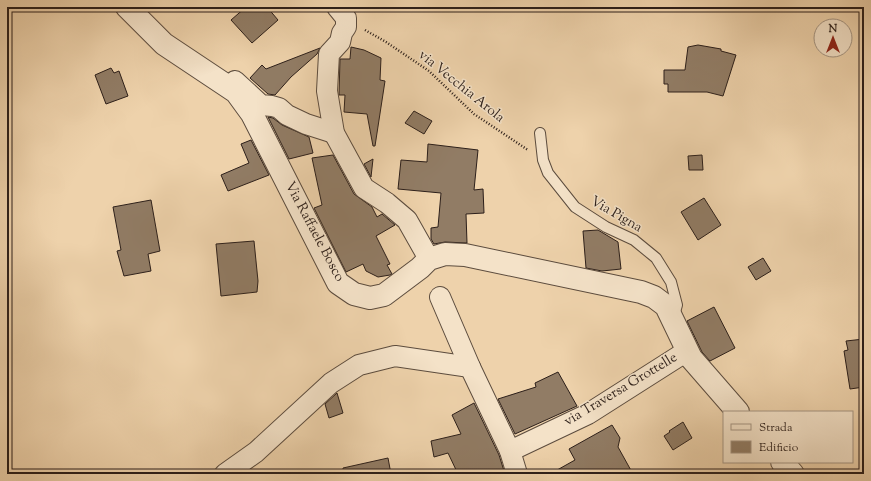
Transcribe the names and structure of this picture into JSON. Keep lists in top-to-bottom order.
{
  "streets": {
    "street": ["Via Raffaele Bosco", "via Traversa Grottelle"],
    "lane": ["Via Pigna"],
    "path": ["via Vecchia Arola"]
  },
  "crossings": [
    ["via Vecchia Arola", "Via Pigna"],
    ["Via Pigna", "Via Raffaele Bosco"],
    ["Via Raffaele Bosco", "via Traversa Grottelle"]
  ],
  "legend": ["Strada", "Edificio"],
  "north": "top"
}
